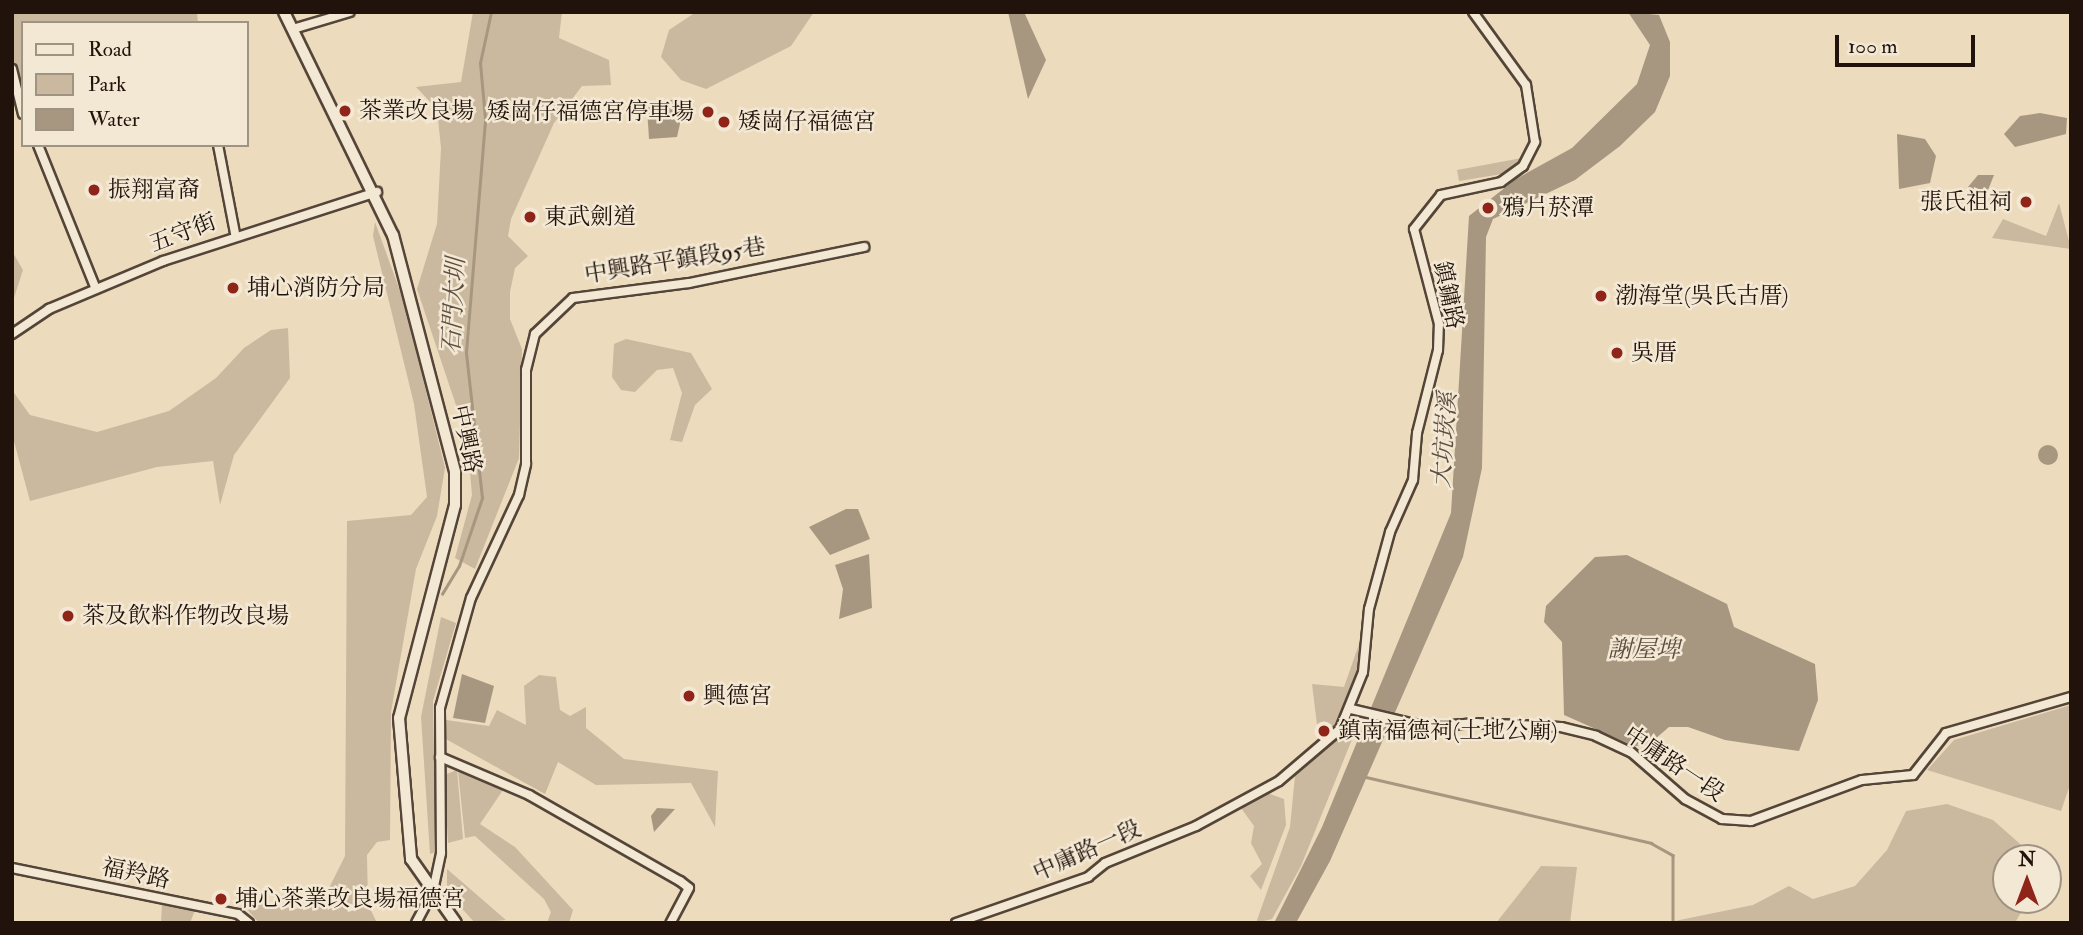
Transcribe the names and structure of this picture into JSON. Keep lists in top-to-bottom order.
{
  "streets": {
    "street": [
      "五守街",
      "中興路平鎮段95巷",
      "鎮鏞路",
      "中興路",
      "中庸路一段",
      "福羚路"
    ]
  },
  "crossings": [
    ["五守街", "中興路"],
    ["中興路平鎮段95巷", "中興路"],
    ["鎮鏞路", "中庸路一段"]
  ],
  "water": ["石門大圳", "大坑崁溪", "謝屋埤"],
  "places": [
    "茶業改良場",
    "矮崗仔福德宮停車場",
    "矮崗仔福德宮",
    "振翔富裔",
    "張氏祖祠",
    "鴉片菸潭",
    "東武劍道",
    "埔心消防分局",
    "渤海堂(吳氏古厝)",
    "吳厝",
    "茶及飲料作物改良場",
    "興德宮",
    "鎮南福德祠(土地公廟)",
    "埔心茶業改良場福德宮"
  ],
  "legend": ["Road", "Park", "Water"],
  "scale_bar": "100 m",
  "north": "top"
}
